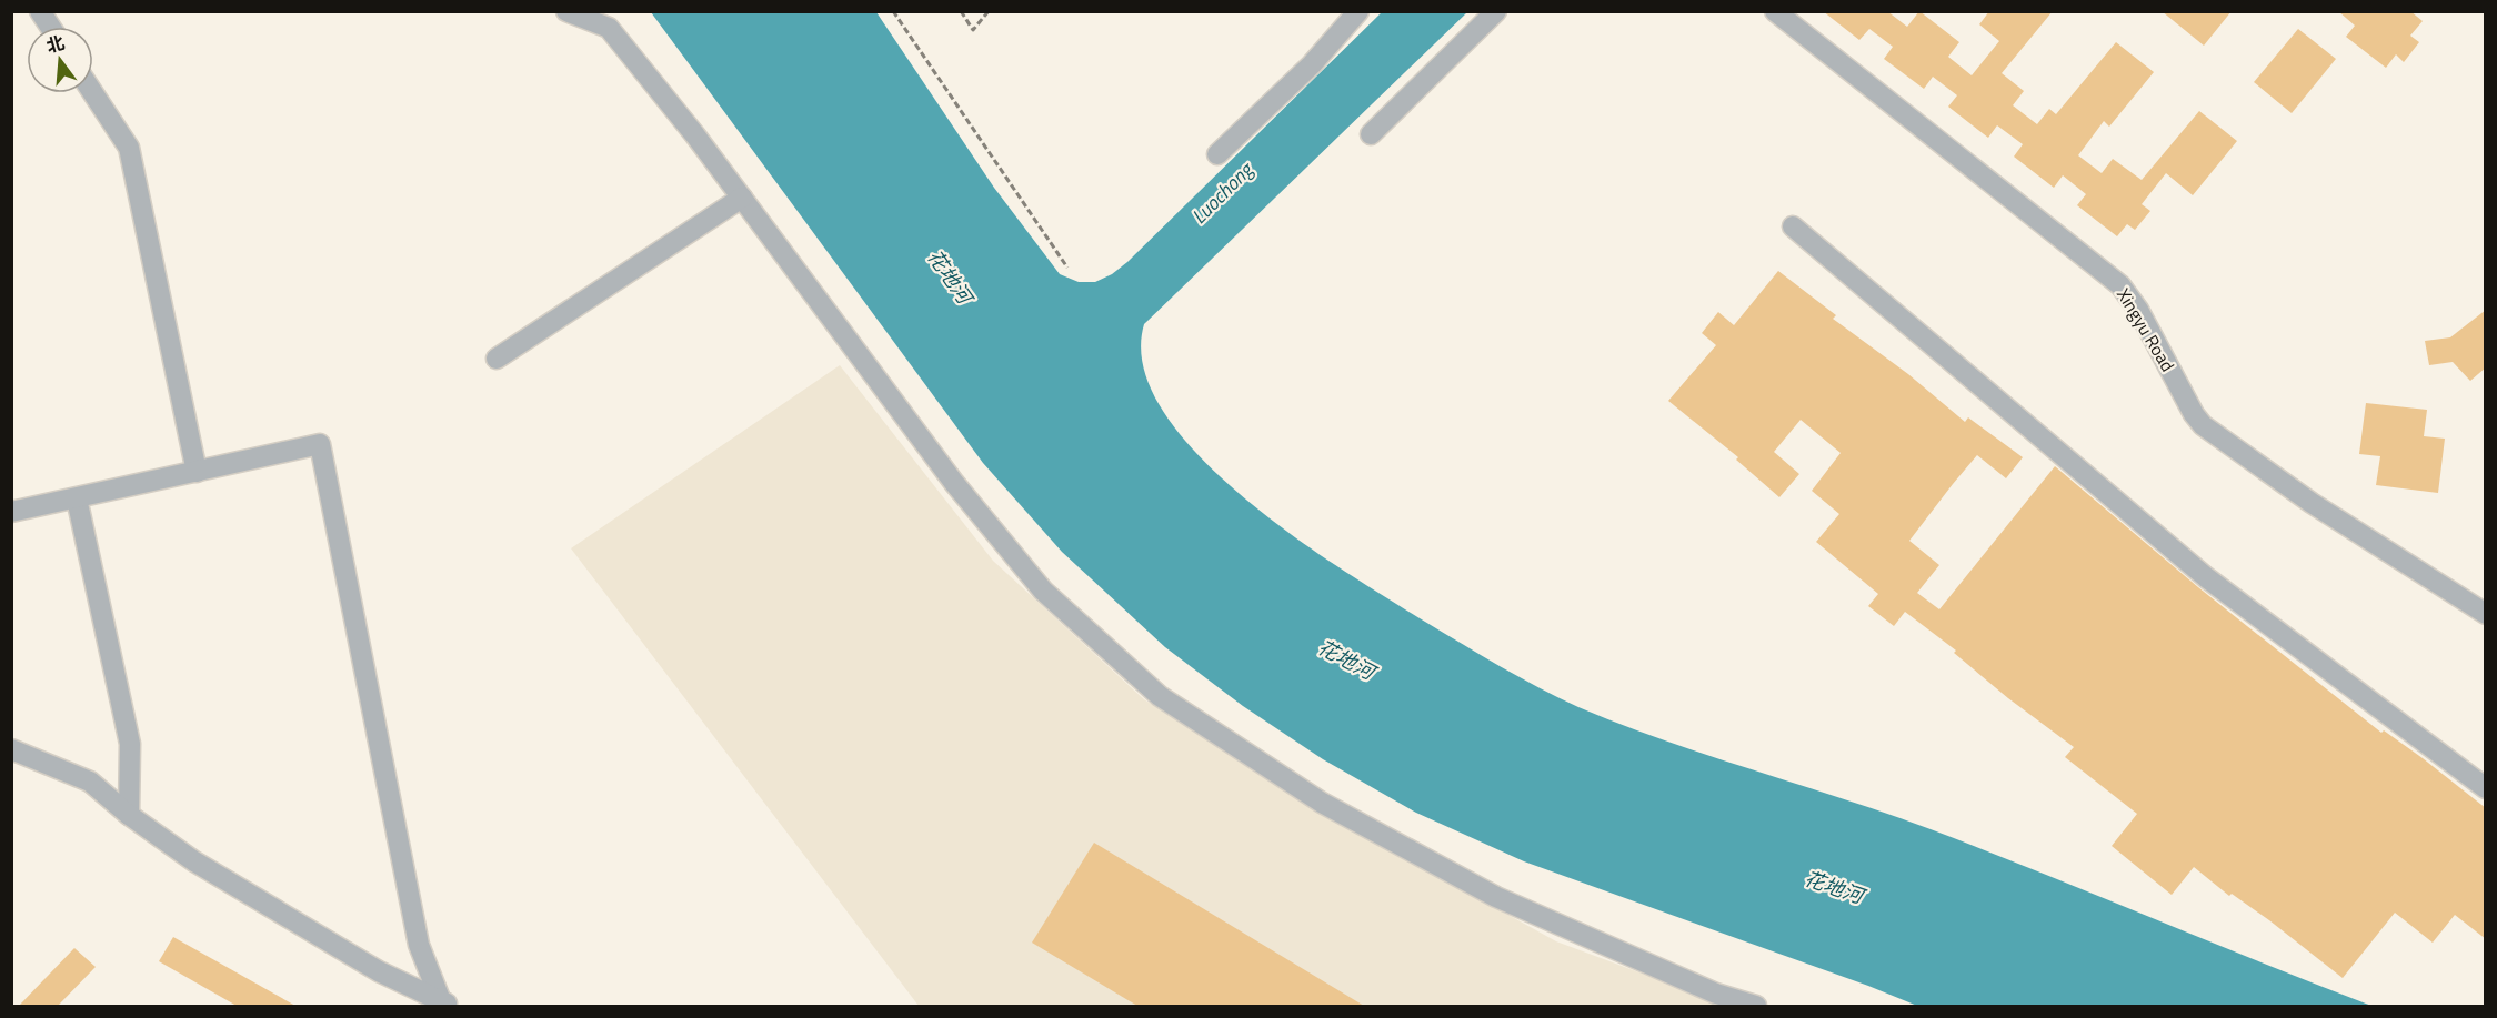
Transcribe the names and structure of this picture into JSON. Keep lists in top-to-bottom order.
{
  "streets": {
    "street": ["Xingyu Road"]
  },
  "water": ["Luochong", "花地河"],
  "north": "top"
}
